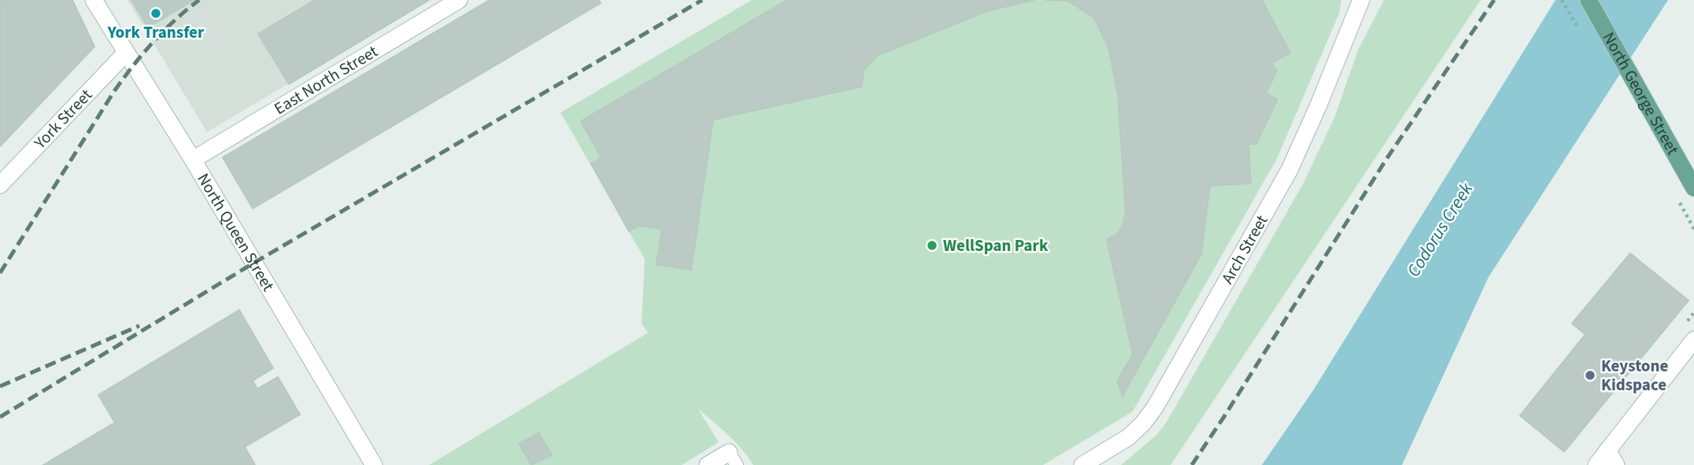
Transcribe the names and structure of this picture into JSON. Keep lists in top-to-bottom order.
{
  "streets": {
    "main road": ["North George Street"],
    "street": [
      "East North Street",
      "York Street",
      "North Queen Street",
      "Arch Street"
    ]
  },
  "crossings": [
    ["East North Street", "North Queen Street"],
    ["York Street", "North Queen Street"]
  ],
  "water": ["Codorus Creek"],
  "places": ["York Transfer", "WellSpan Park", "Keystone Kidspace"]
}
